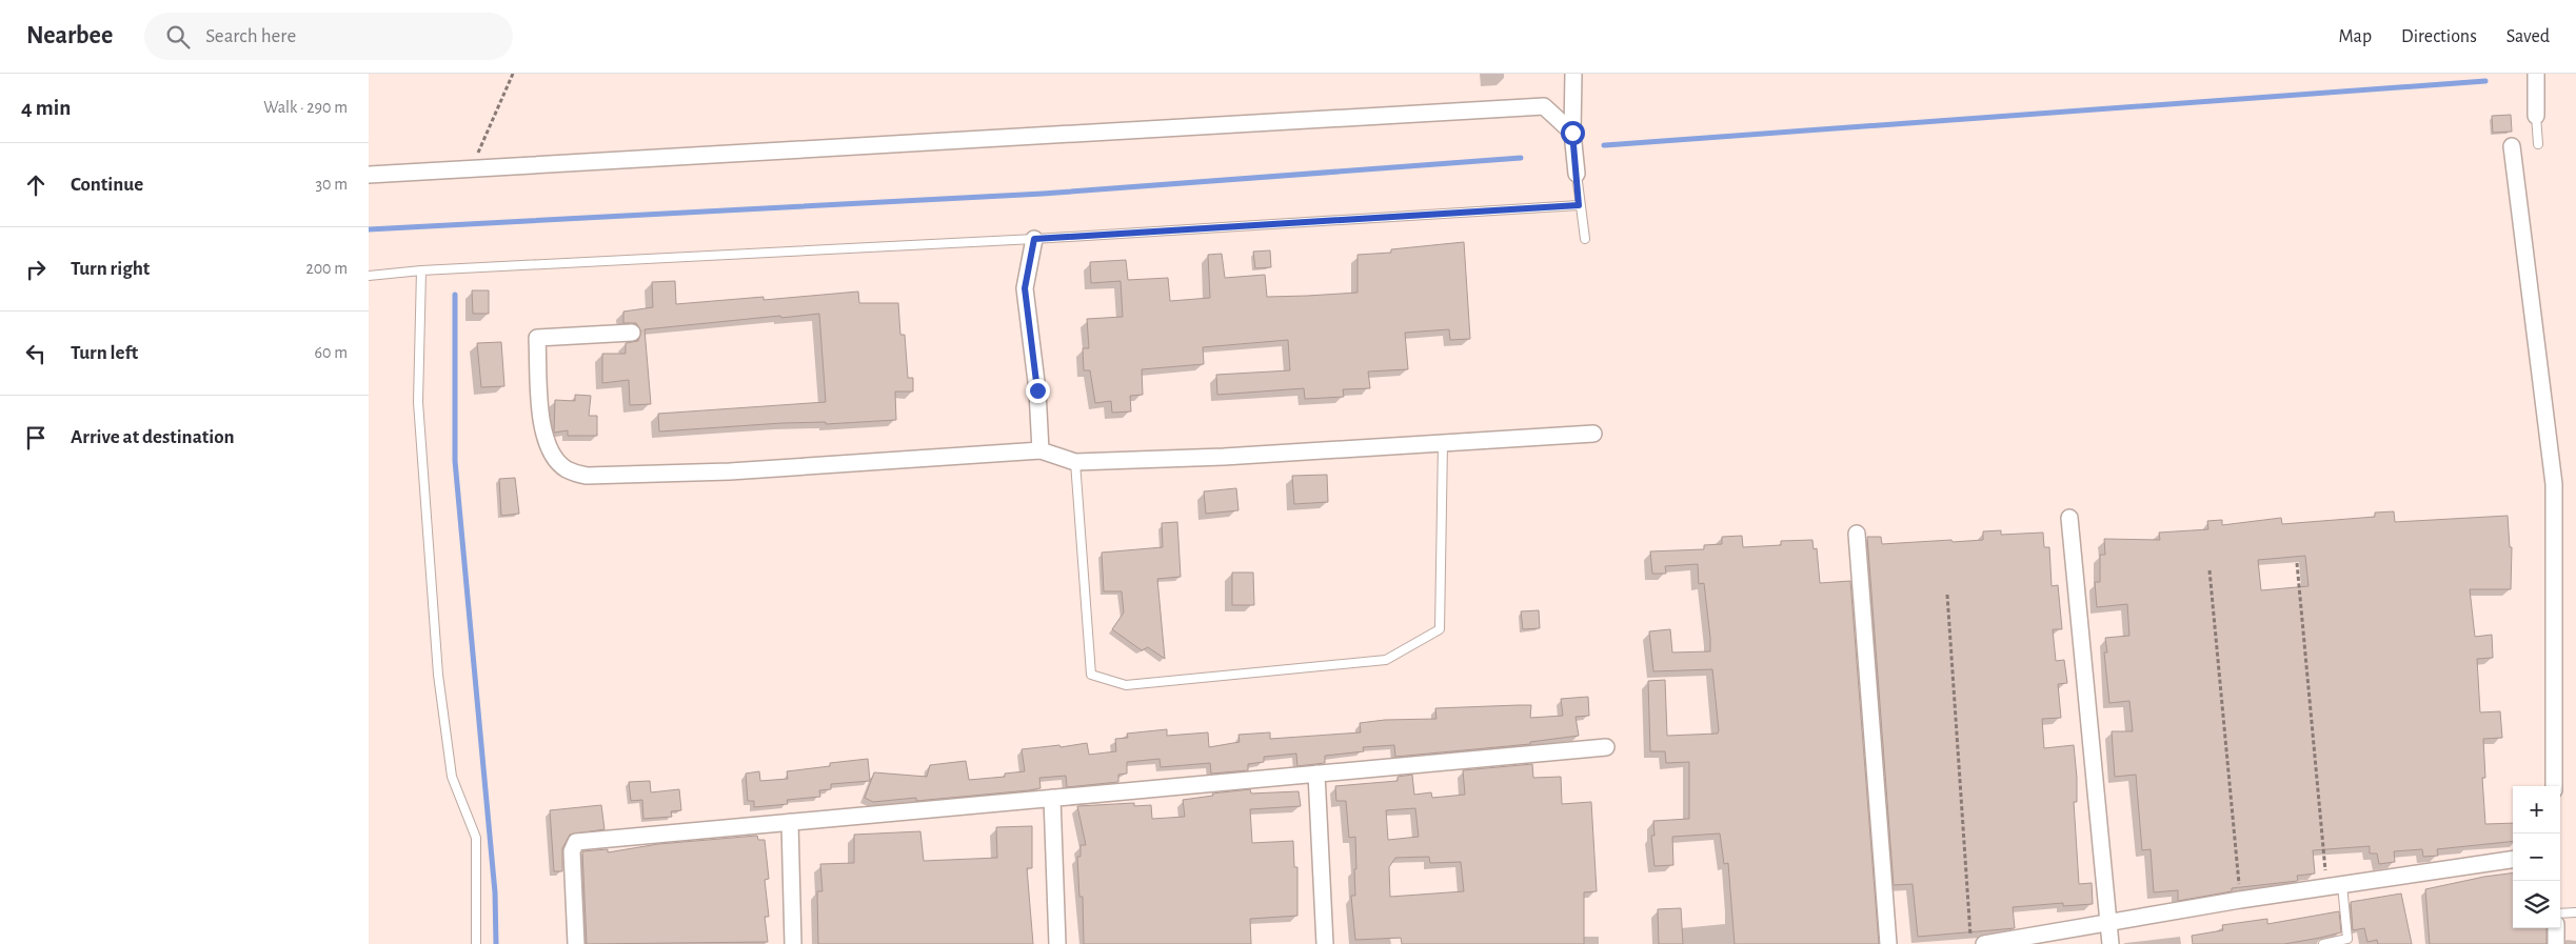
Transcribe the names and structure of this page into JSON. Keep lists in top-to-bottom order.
{
  "page": {
    "header": "Nearbee",
    "search": "Search here",
    "nav": ["Map", "Directions", "Saved"],
    "heading": ["4 min", "Walk · 290 m"],
    "list": [
      ["Continue", "30 m"],
      ["Turn right", "200 m"],
      ["Turn left", "60 m"],
      "Arrive at destination"
    ],
    "map_buttons": ["+", "−"]
  }
}
